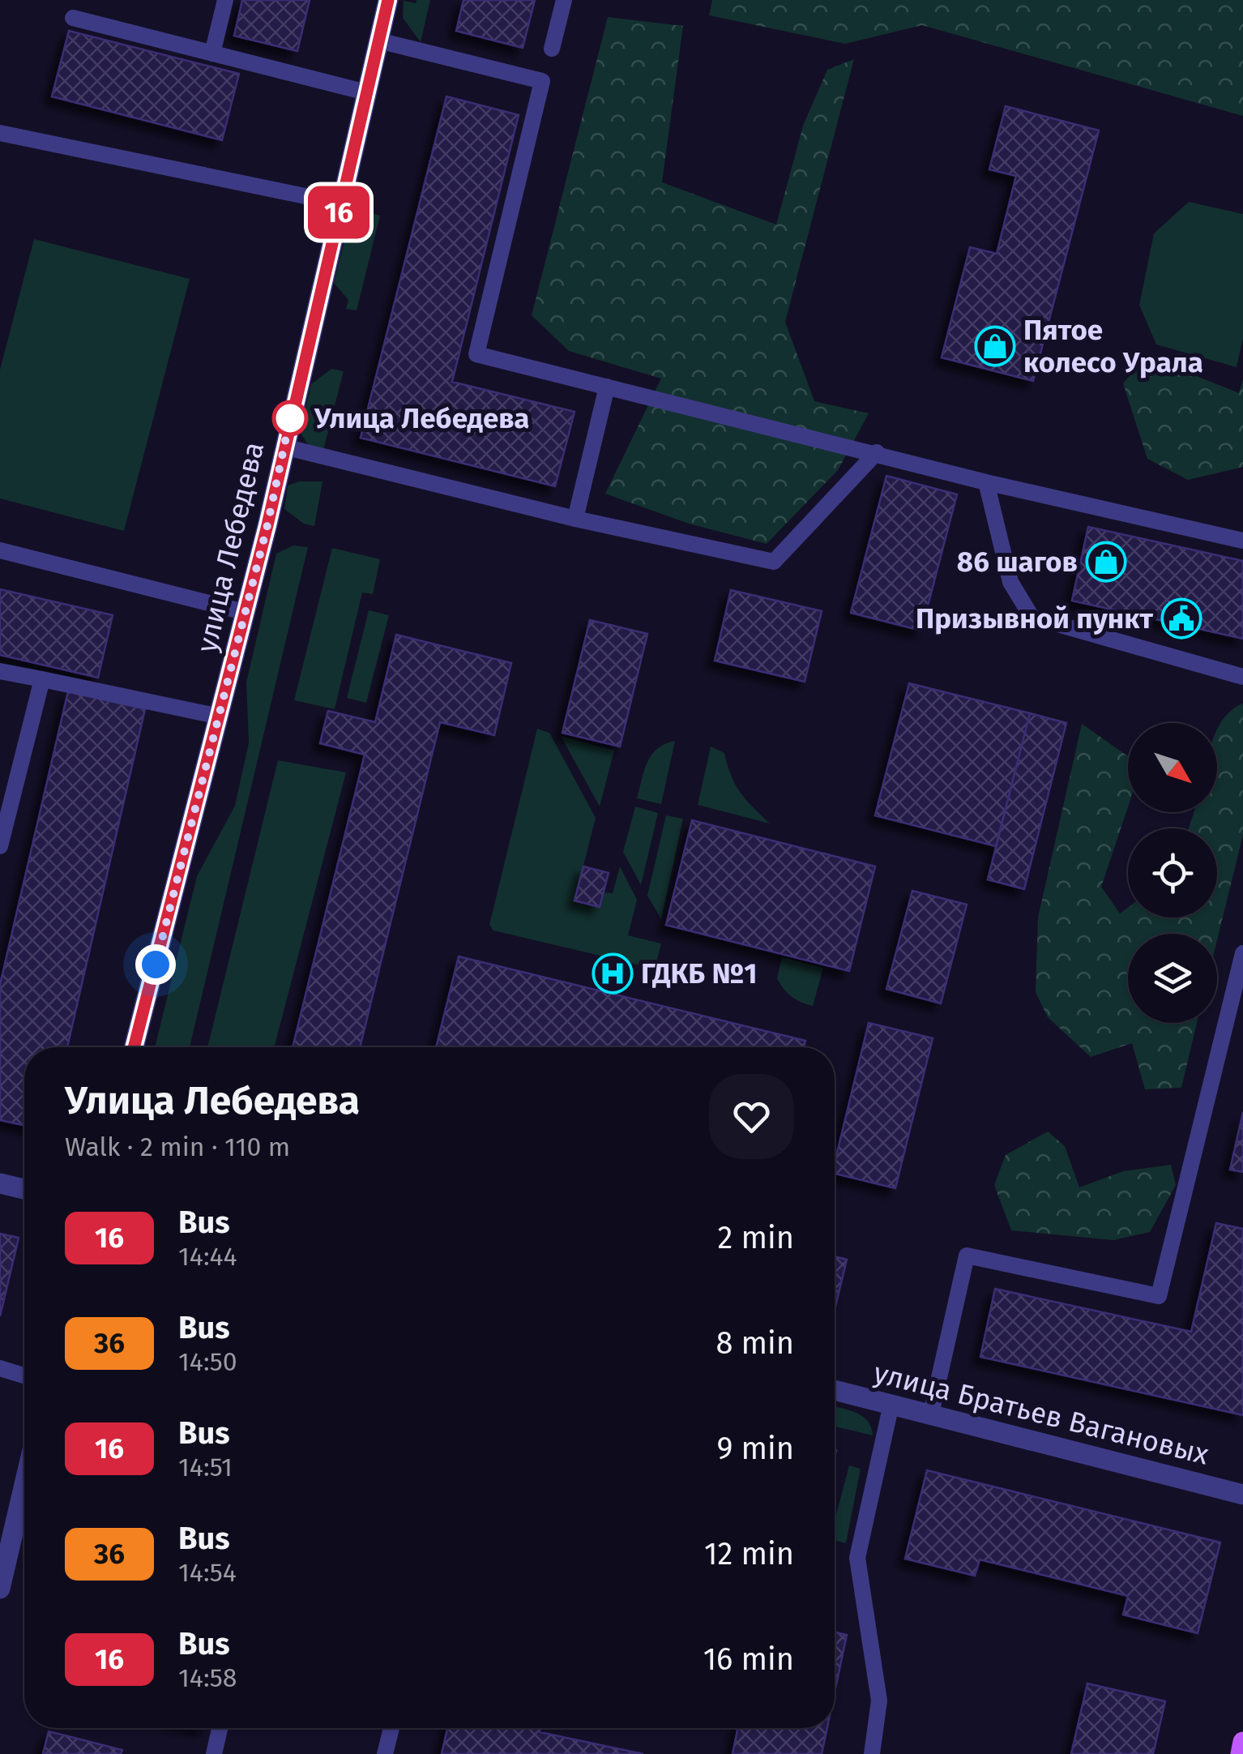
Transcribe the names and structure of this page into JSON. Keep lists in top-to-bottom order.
{
  "streets": {
    "street": ["улица Лебедева", "улица Братьев Вагановых"]
  },
  "places": {
    "shop": ["Пятое колесо Урала", "86 шагов"],
    "other": ["Улица Лебедева"],
    "public building": ["Призывной пункт"],
    "hospital": ["ГДКБ №1"]
  },
  "lines": ["bus line 16"],
  "north": "bottom right",
  "page": {
    "on_map": "16",
    "heading": ["Улица Лебедева", "Walk · 2 min · 110 m"],
    "list": [
      {
        "mark": "16",
        "name": "Bus",
        "note": "14:44",
        "value": "2 min"
      },
      {
        "mark": "36",
        "name": "Bus",
        "note": "14:50",
        "value": "8 min"
      },
      {
        "mark": "16",
        "name": "Bus",
        "note": "14:51",
        "value": "9 min"
      },
      {
        "mark": "36",
        "name": "Bus",
        "note": "14:54",
        "value": "12 min"
      },
      {
        "mark": "16",
        "name": "Bus",
        "note": "14:58",
        "value": "16 min"
      }
    ]
  }
}
